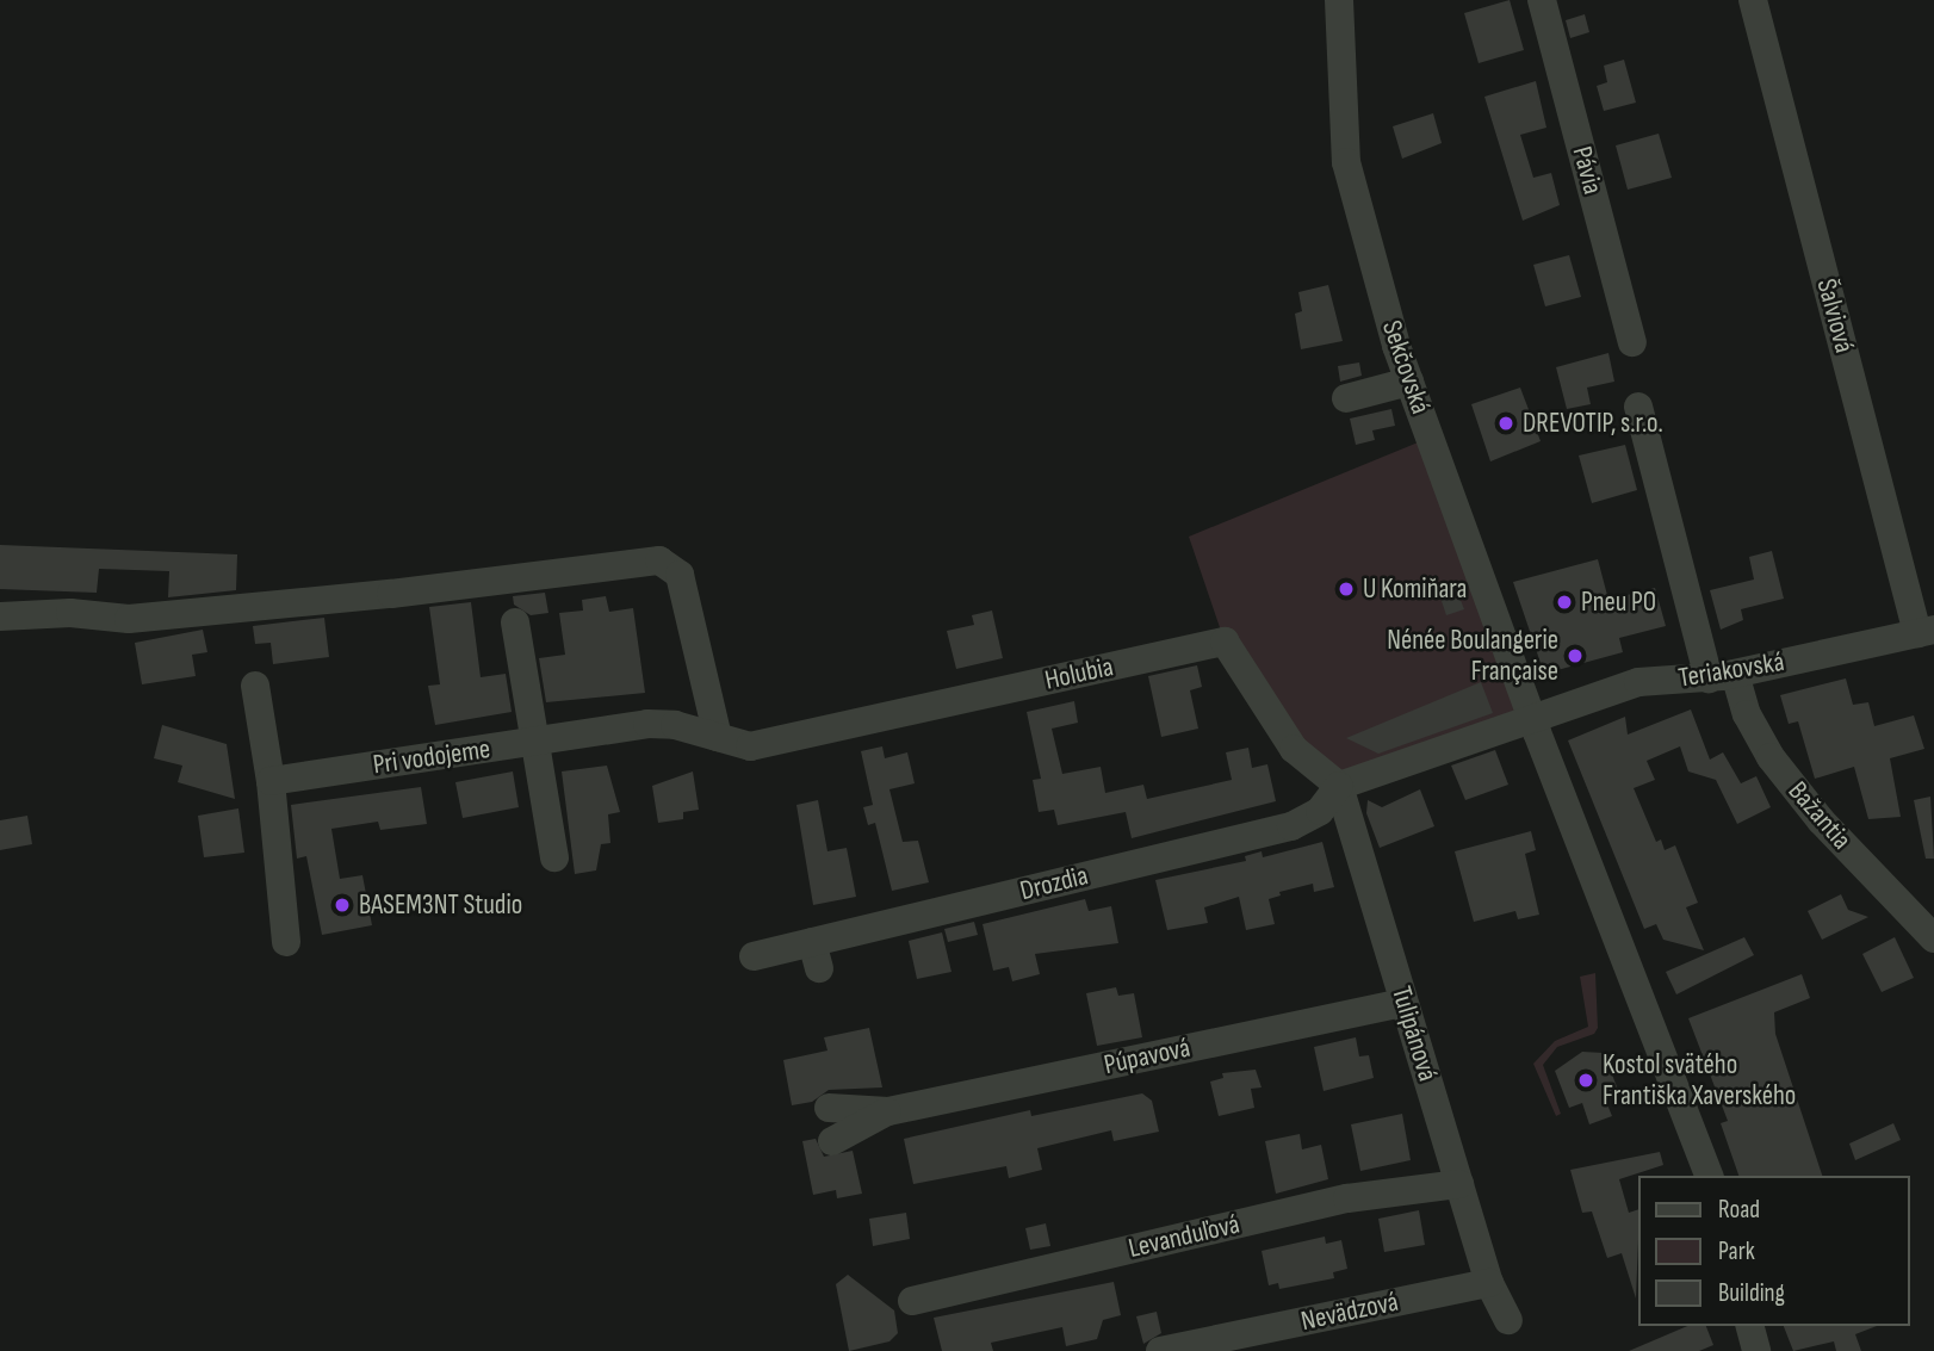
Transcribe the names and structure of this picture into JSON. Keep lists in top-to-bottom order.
{
  "streets": {
    "street": [
      "Pávia",
      "Šalviová",
      "Sekčovská",
      "Teriakovská",
      "Holubia",
      "Pri vodojeme",
      "Bažantia",
      "Drozdia",
      "Tulipánová",
      "Púpavová",
      "Levanduľová",
      "Nevädzová"
    ]
  },
  "crossings": [
    ["Šalviová", "Teriakovská"],
    ["Sekčovská", "Teriakovská"],
    ["Teriakovská", "Bažantia"],
    ["Holubia", "Pri vodojeme"],
    ["Holubia", "Drozdia"],
    ["Holubia", "Tulipánová"],
    ["Drozdia", "Tulipánová"],
    ["Tulipánová", "Púpavová"],
    ["Tulipánová", "Levanduľová"],
    ["Tulipánová", "Nevädzová"]
  ],
  "places": [
    "DREVOTIP, s.r.o.",
    "U Komiňara",
    "Pneu PO",
    "Nénée Boulangerie Française",
    "BASEM3NT Studio",
    "Kostol svätého Františka Xaverského"
  ],
  "legend": ["Road", "Park", "Building"]
}
